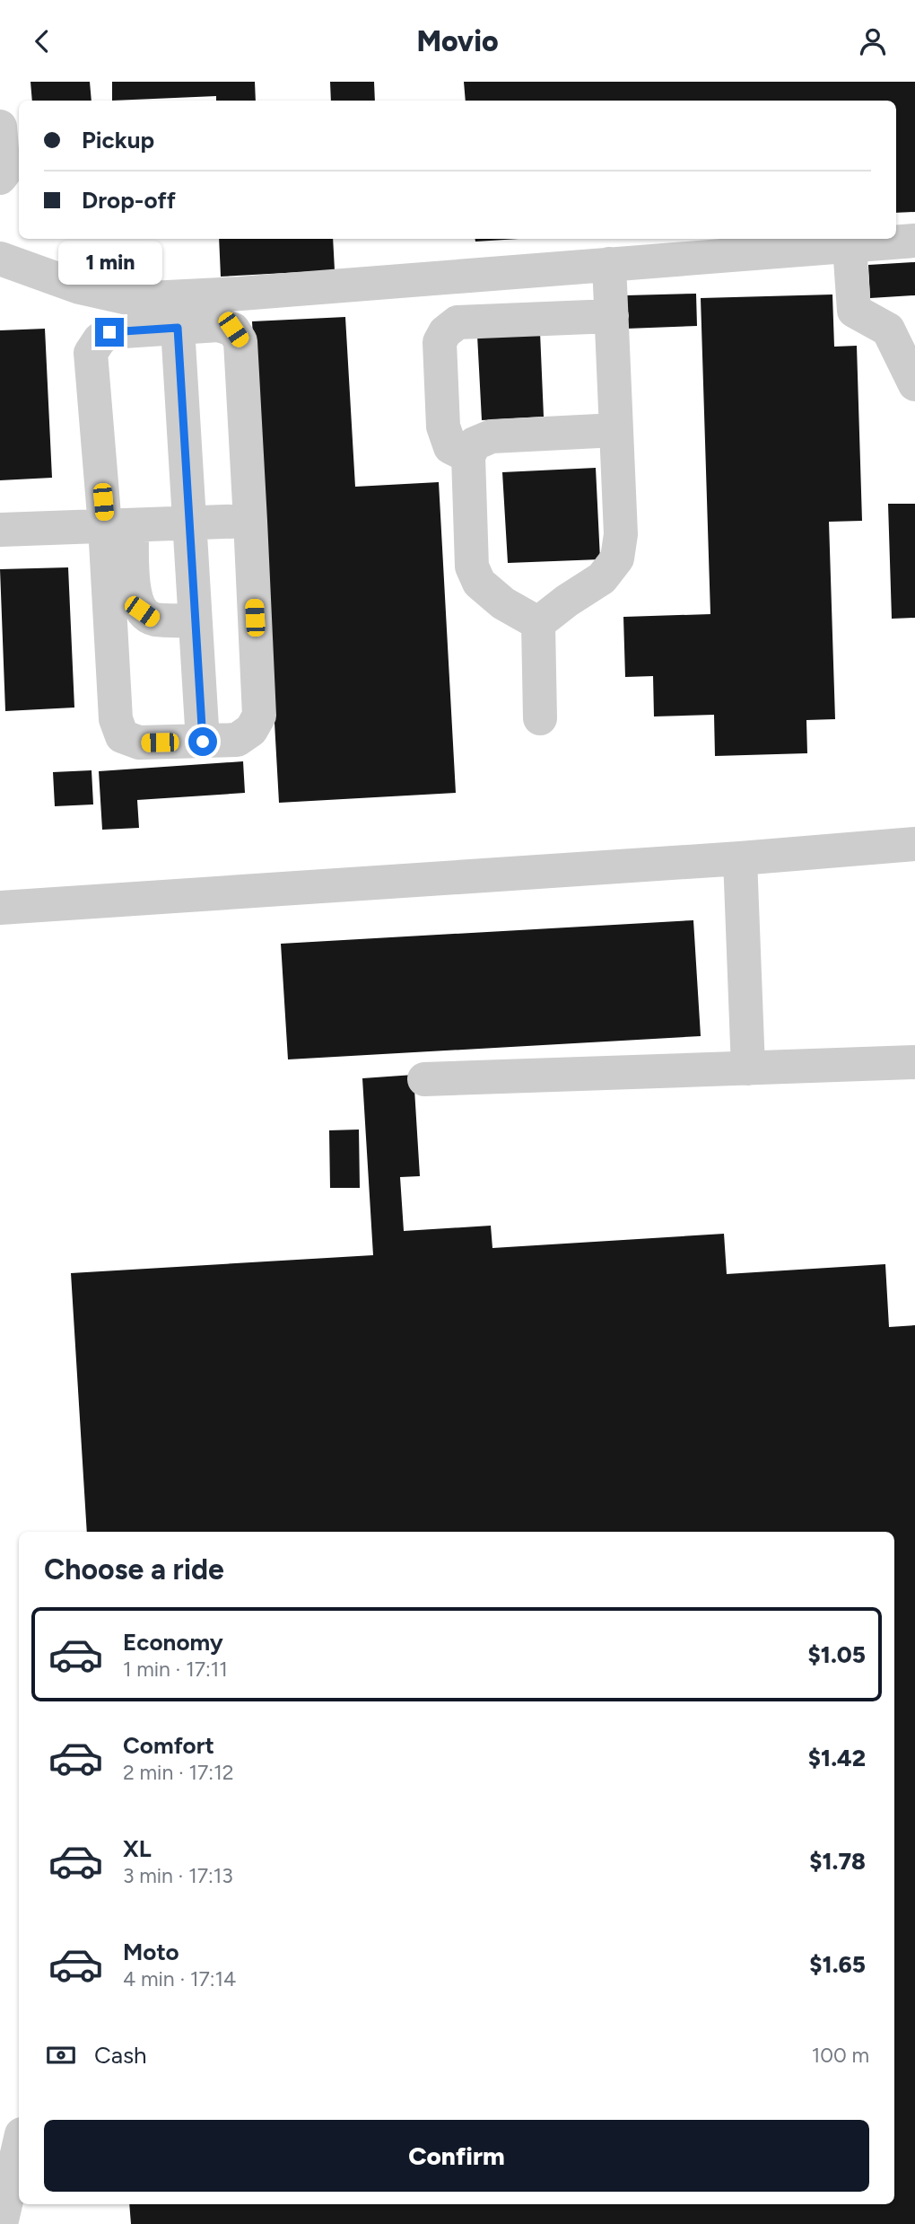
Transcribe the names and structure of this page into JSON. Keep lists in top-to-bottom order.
{
  "page": {
    "header": "Movio",
    "banner": ["Pickup", "Drop-off"],
    "bubble": "1 min",
    "heading": "Choose a ride",
    "list": [
      {
        "name": "Economy",
        "note": "1 min · 17:11",
        "value": "$1.05"
      },
      {
        "name": "Comfort",
        "note": "2 min · 17:12",
        "value": "$1.42"
      },
      {
        "name": "XL",
        "note": "3 min · 17:13",
        "value": "$1.78"
      },
      {
        "name": "Moto",
        "note": "4 min · 17:14",
        "value": "$1.65"
      }
    ],
    "pay": ["Cash", "100 m"],
    "buttons": "Confirm"
  }
}
